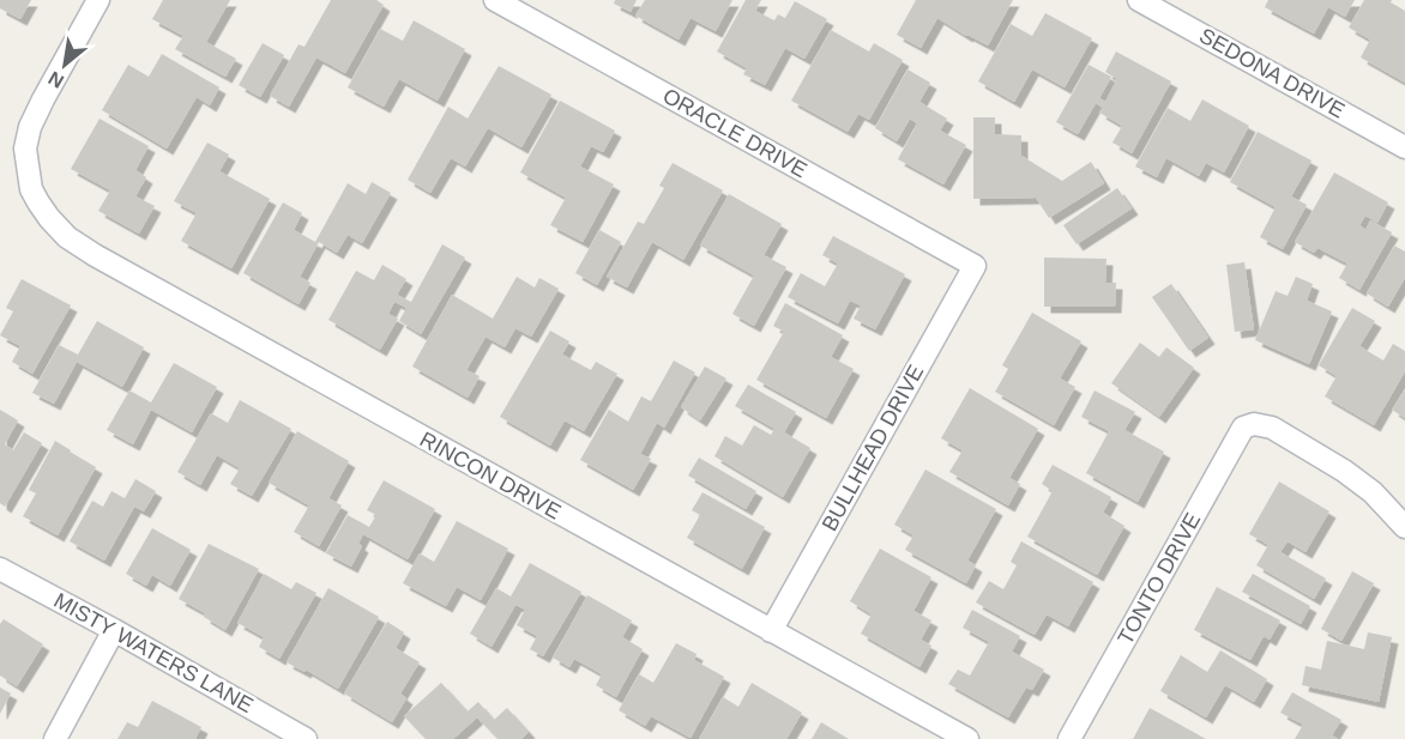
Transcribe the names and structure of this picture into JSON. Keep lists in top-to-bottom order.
{
  "streets": {
    "street": [
      "SEDONA DRIVE",
      "ORACLE DRIVE",
      "BULLHEAD DRIVE",
      "RINCON DRIVE",
      "TONTO DRIVE",
      "MISTY WATERS LANE"
    ]
  },
  "crossings": [
    ["ORACLE DRIVE", "BULLHEAD DRIVE"],
    ["BULLHEAD DRIVE", "RINCON DRIVE"]
  ],
  "north": "bottom left"
}
